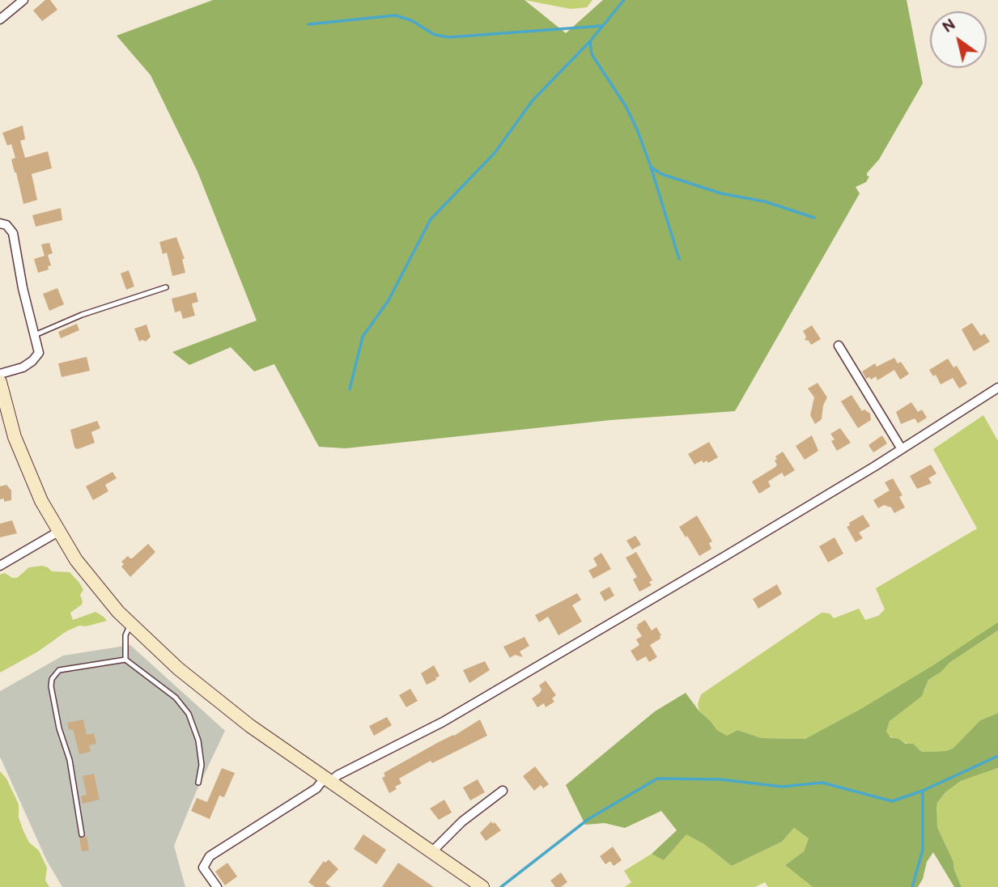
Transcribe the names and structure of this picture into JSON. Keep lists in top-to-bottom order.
{
  "north": "top left"
}
